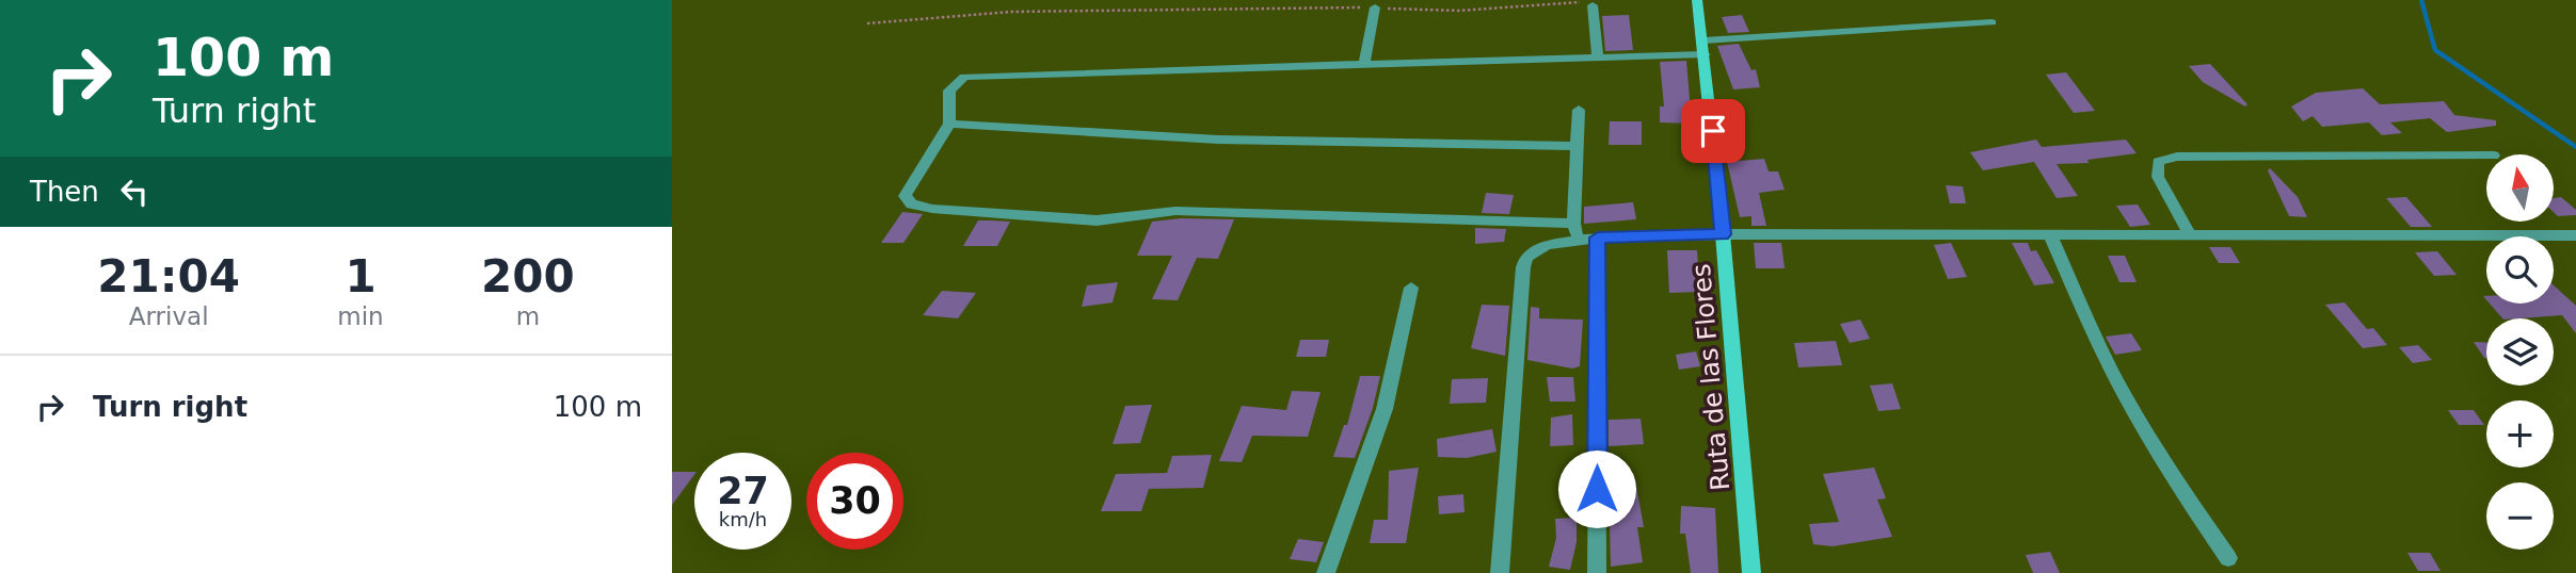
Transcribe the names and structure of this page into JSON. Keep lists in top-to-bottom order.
{
  "streets": {
    "main road": ["Ruta de las Flores"]
  },
  "north": "top",
  "page": {
    "turn": ["100 m", "Turn right"],
    "map_buttons": ["+", "−"],
    "then": "Then",
    "eta": [
      "21:04",
      "Arrival",
      "1",
      "min",
      "200",
      "m"
    ],
    "list": [
      {
        "name": "Turn right",
        "value": "100 m"
      }
    ],
    "speed": "27 km/h",
    "limit": "30"
  }
}
